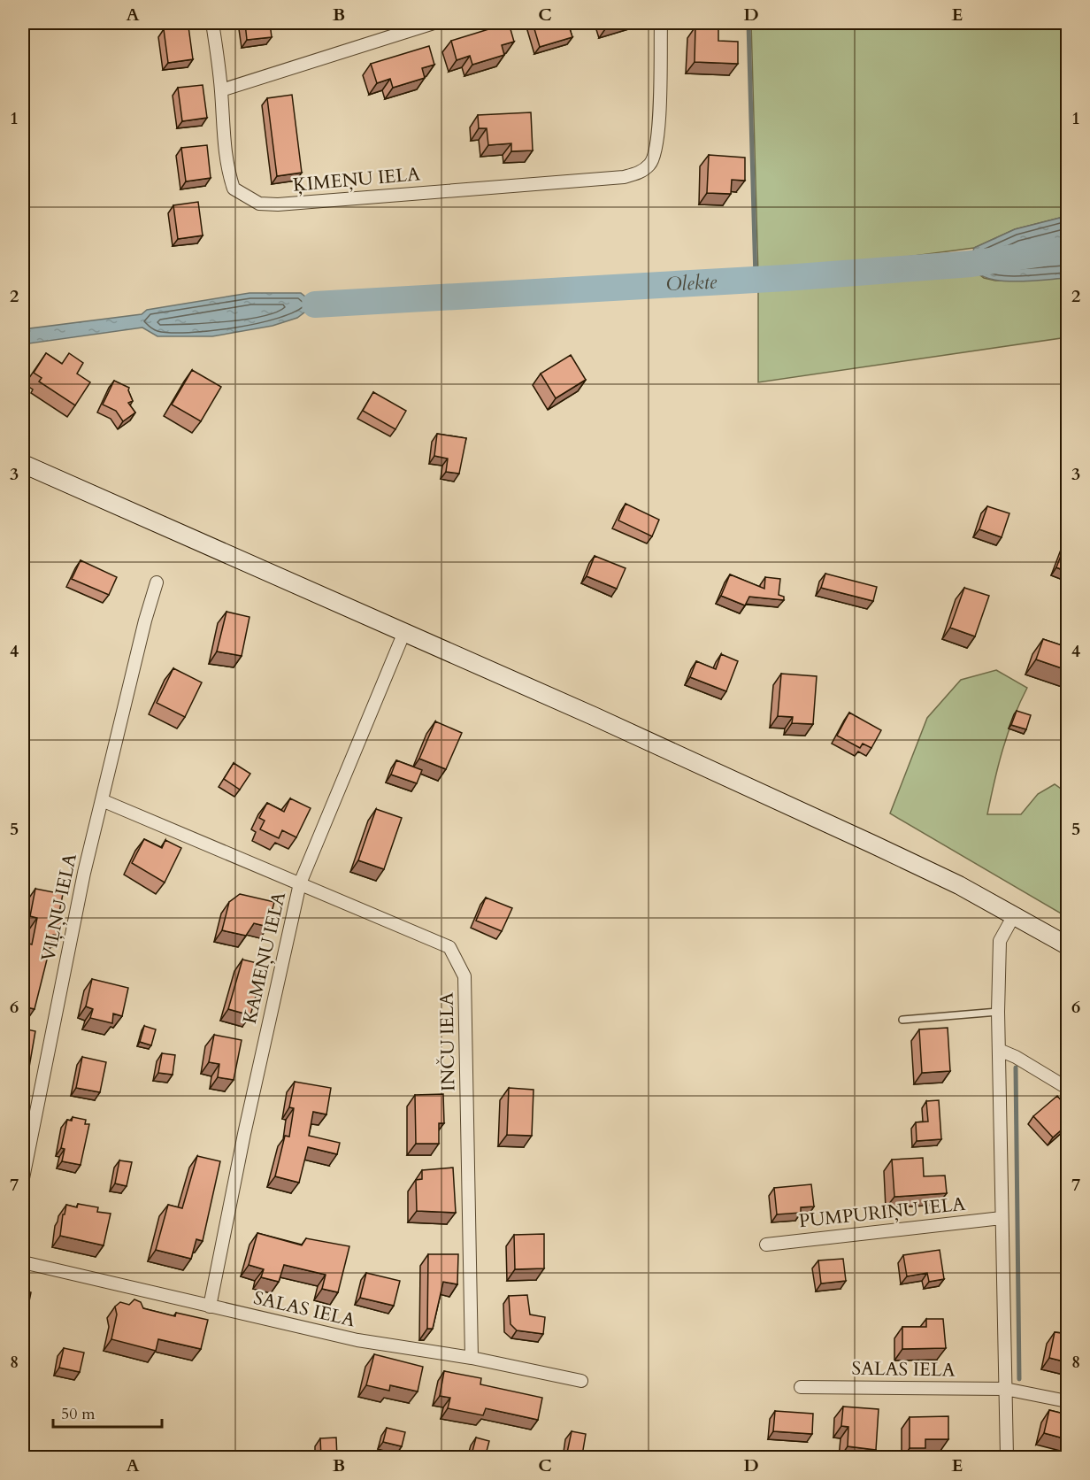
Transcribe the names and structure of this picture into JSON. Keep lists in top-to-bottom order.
{
  "streets": {
    "street": [
      "ĶIMEŅU IELA",
      "VIĻŅU IELA",
      "KAMEŅU IELA",
      "INČU IELA",
      "PUMPURIŅU IELA",
      "SALAS IELA"
    ]
  },
  "crossings": [
    ["VIĻŅU IELA", "INČU IELA"],
    ["KAMEŅU IELA", "INČU IELA"],
    ["KAMEŅU IELA", "SALAS IELA"],
    ["INČU IELA", "SALAS IELA"]
  ],
  "water": ["Olekte"],
  "scale_bar": "50 m",
  "grid": {
    "columns": [
      "A",
      "B",
      "C",
      "D",
      "E"
    ],
    "rows": [
      "1",
      "2",
      "3",
      "4",
      "5",
      "6",
      "7",
      "8"
    ]
  }
}
